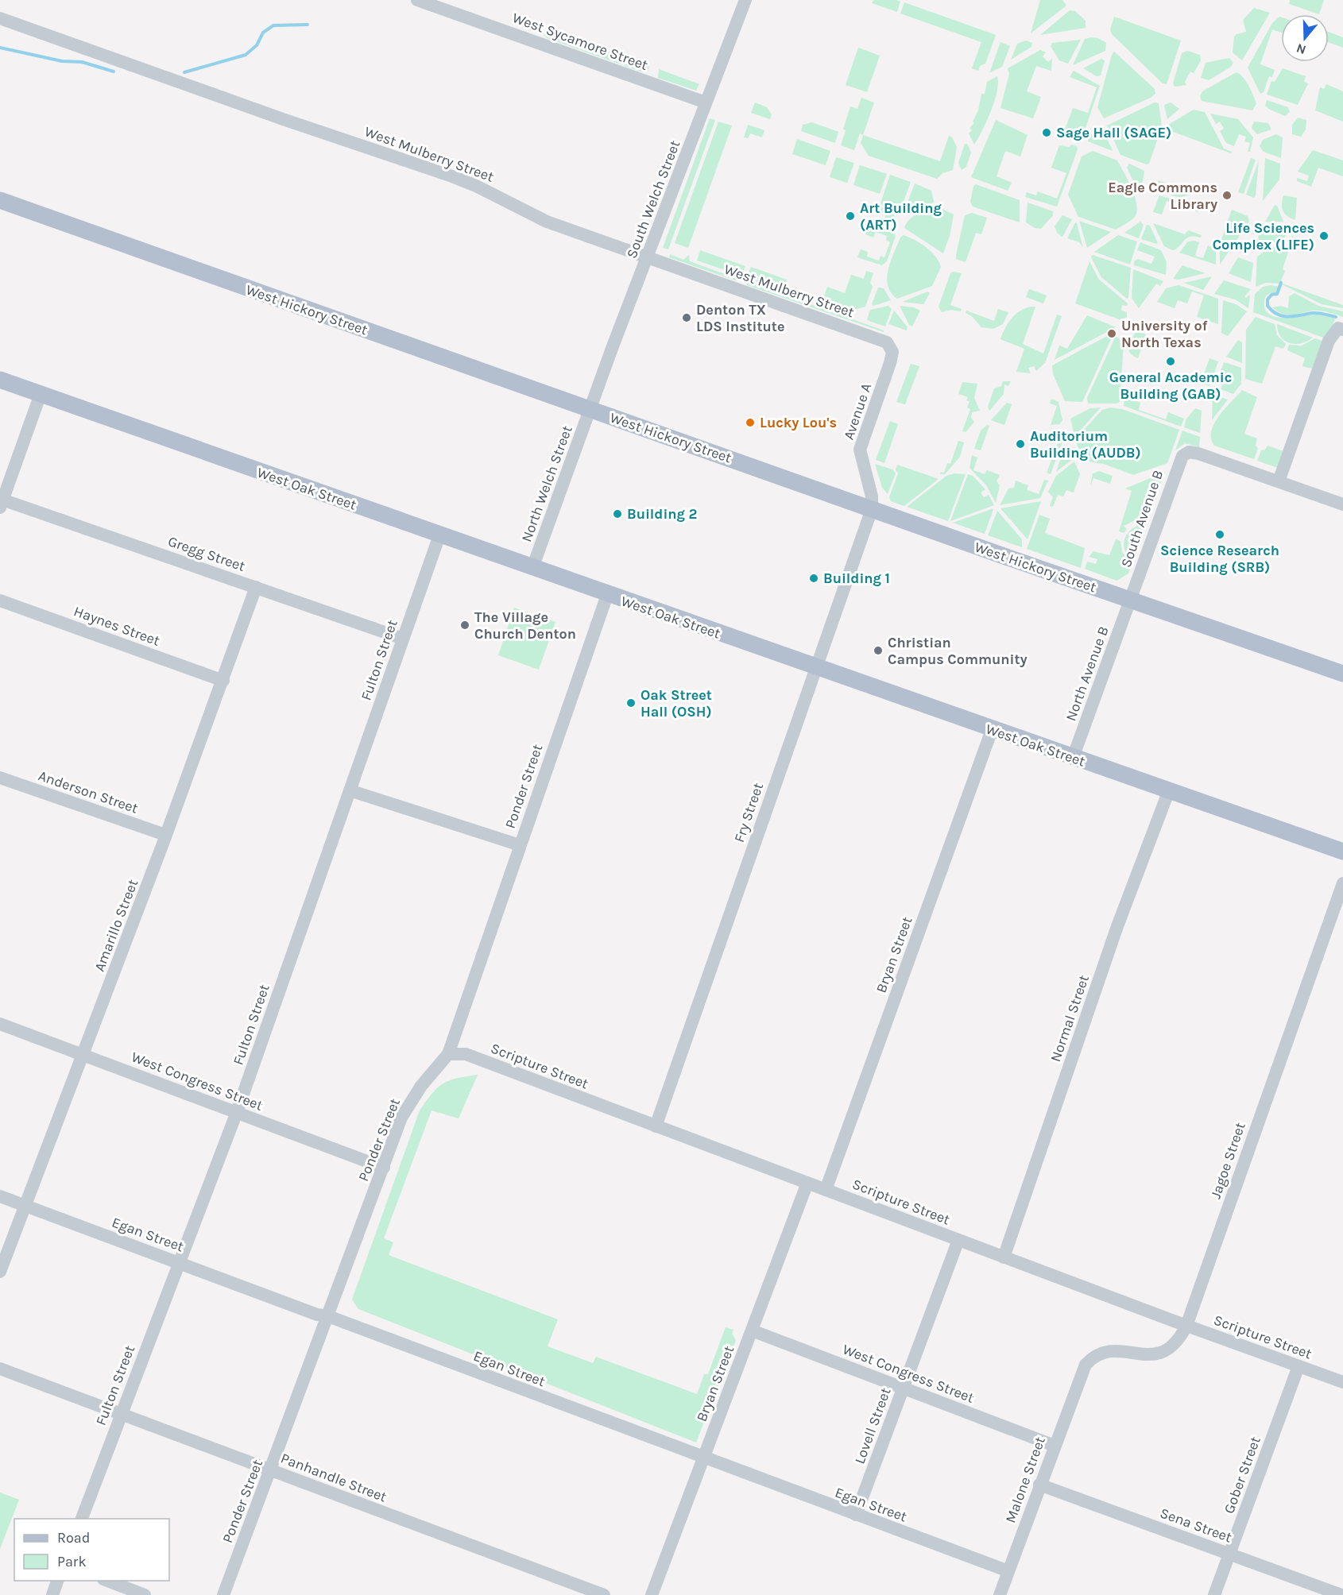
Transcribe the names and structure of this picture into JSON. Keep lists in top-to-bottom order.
{
  "streets": {
    "main road": ["West Hickory Street", "West Oak Street"],
    "street": [
      "West Sycamore Street",
      "West Mulberry Street",
      "South Welch Street",
      "Avenue A",
      "North Welch Street",
      "South Avenue B",
      "Gregg Street",
      "Haynes Street",
      "Fulton Street",
      "North Avenue B",
      "Ponder Street",
      "Anderson Street",
      "Fry Street",
      "Amarillo Street",
      "Bryan Street",
      "Normal Street",
      "Scripture Street",
      "West Congress Street",
      "Jagoe Street",
      "Egan Street",
      "Lovell Street",
      "Gober Street",
      "Panhandle Street",
      "Malone Street",
      "Sena Street"
    ]
  },
  "crossings": [
    ["West Sycamore Street", "South Welch Street"],
    ["West Mulberry Street", "South Welch Street"],
    ["West Mulberry Street", "Avenue A"],
    ["South Welch Street", "West Hickory Street"],
    ["South Welch Street", "North Welch Street"],
    ["West Hickory Street", "Avenue A"],
    ["West Hickory Street", "North Welch Street"],
    ["West Hickory Street", "South Avenue B"],
    ["West Hickory Street", "North Avenue B"],
    ["West Hickory Street", "Fry Street"],
    ["Avenue A", "Fry Street"],
    ["North Welch Street", "West Oak Street"],
    ["West Oak Street", "Fulton Street"],
    ["West Oak Street", "North Avenue B"],
    ["West Oak Street", "Ponder Street"],
    ["West Oak Street", "Fry Street"],
    ["West Oak Street", "Bryan Street"],
    ["West Oak Street", "Normal Street"],
    ["South Avenue B", "North Avenue B"],
    ["Gregg Street", "Fulton Street"],
    ["Gregg Street", "Amarillo Street"],
    ["Haynes Street", "Amarillo Street"],
    ["Fulton Street", "West Congress Street"],
    ["Fulton Street", "Egan Street"],
    ["Fulton Street", "Panhandle Street"],
    ["Ponder Street", "Scripture Street"],
    ["Ponder Street", "West Congress Street"],
    ["Ponder Street", "Egan Street"],
    ["Ponder Street", "Panhandle Street"],
    ["Anderson Street", "Amarillo Street"],
    ["Fry Street", "Scripture Street"],
    ["Amarillo Street", "West Congress Street"],
    ["Amarillo Street", "Egan Street"],
    ["Bryan Street", "Scripture Street"],
    ["Bryan Street", "West Congress Street"],
    ["Bryan Street", "Egan Street"],
    ["Normal Street", "Scripture Street"],
    ["Scripture Street", "Jagoe Street"],
    ["Scripture Street", "Lovell Street"],
    ["Scripture Street", "Gober Street"],
    ["West Congress Street", "Lovell Street"],
    ["West Congress Street", "Malone Street"],
    ["Jagoe Street", "Malone Street"],
    ["Egan Street", "Lovell Street"],
    ["Egan Street", "Malone Street"],
    ["Gober Street", "Sena Street"],
    ["Malone Street", "Sena Street"]
  ],
  "places": [
    "Sage Hall (SAGE)",
    "Eagle Commons Library",
    "Art Building (ART)",
    "Life Sciences Complex (LIFE)",
    "Denton TX LDS Institute",
    "University of North Texas",
    "General Academic Building (GAB)",
    "Lucky Lou's",
    "Auditorium Building (AUDB)",
    "Building 2",
    "Science Research Building (SRB)",
    "Building 1",
    "The Village Church Denton",
    "Christian Campus Community",
    "Oak Street Hall (OSH)"
  ],
  "legend": ["Road", "Park"],
  "north": "bottom"
}
